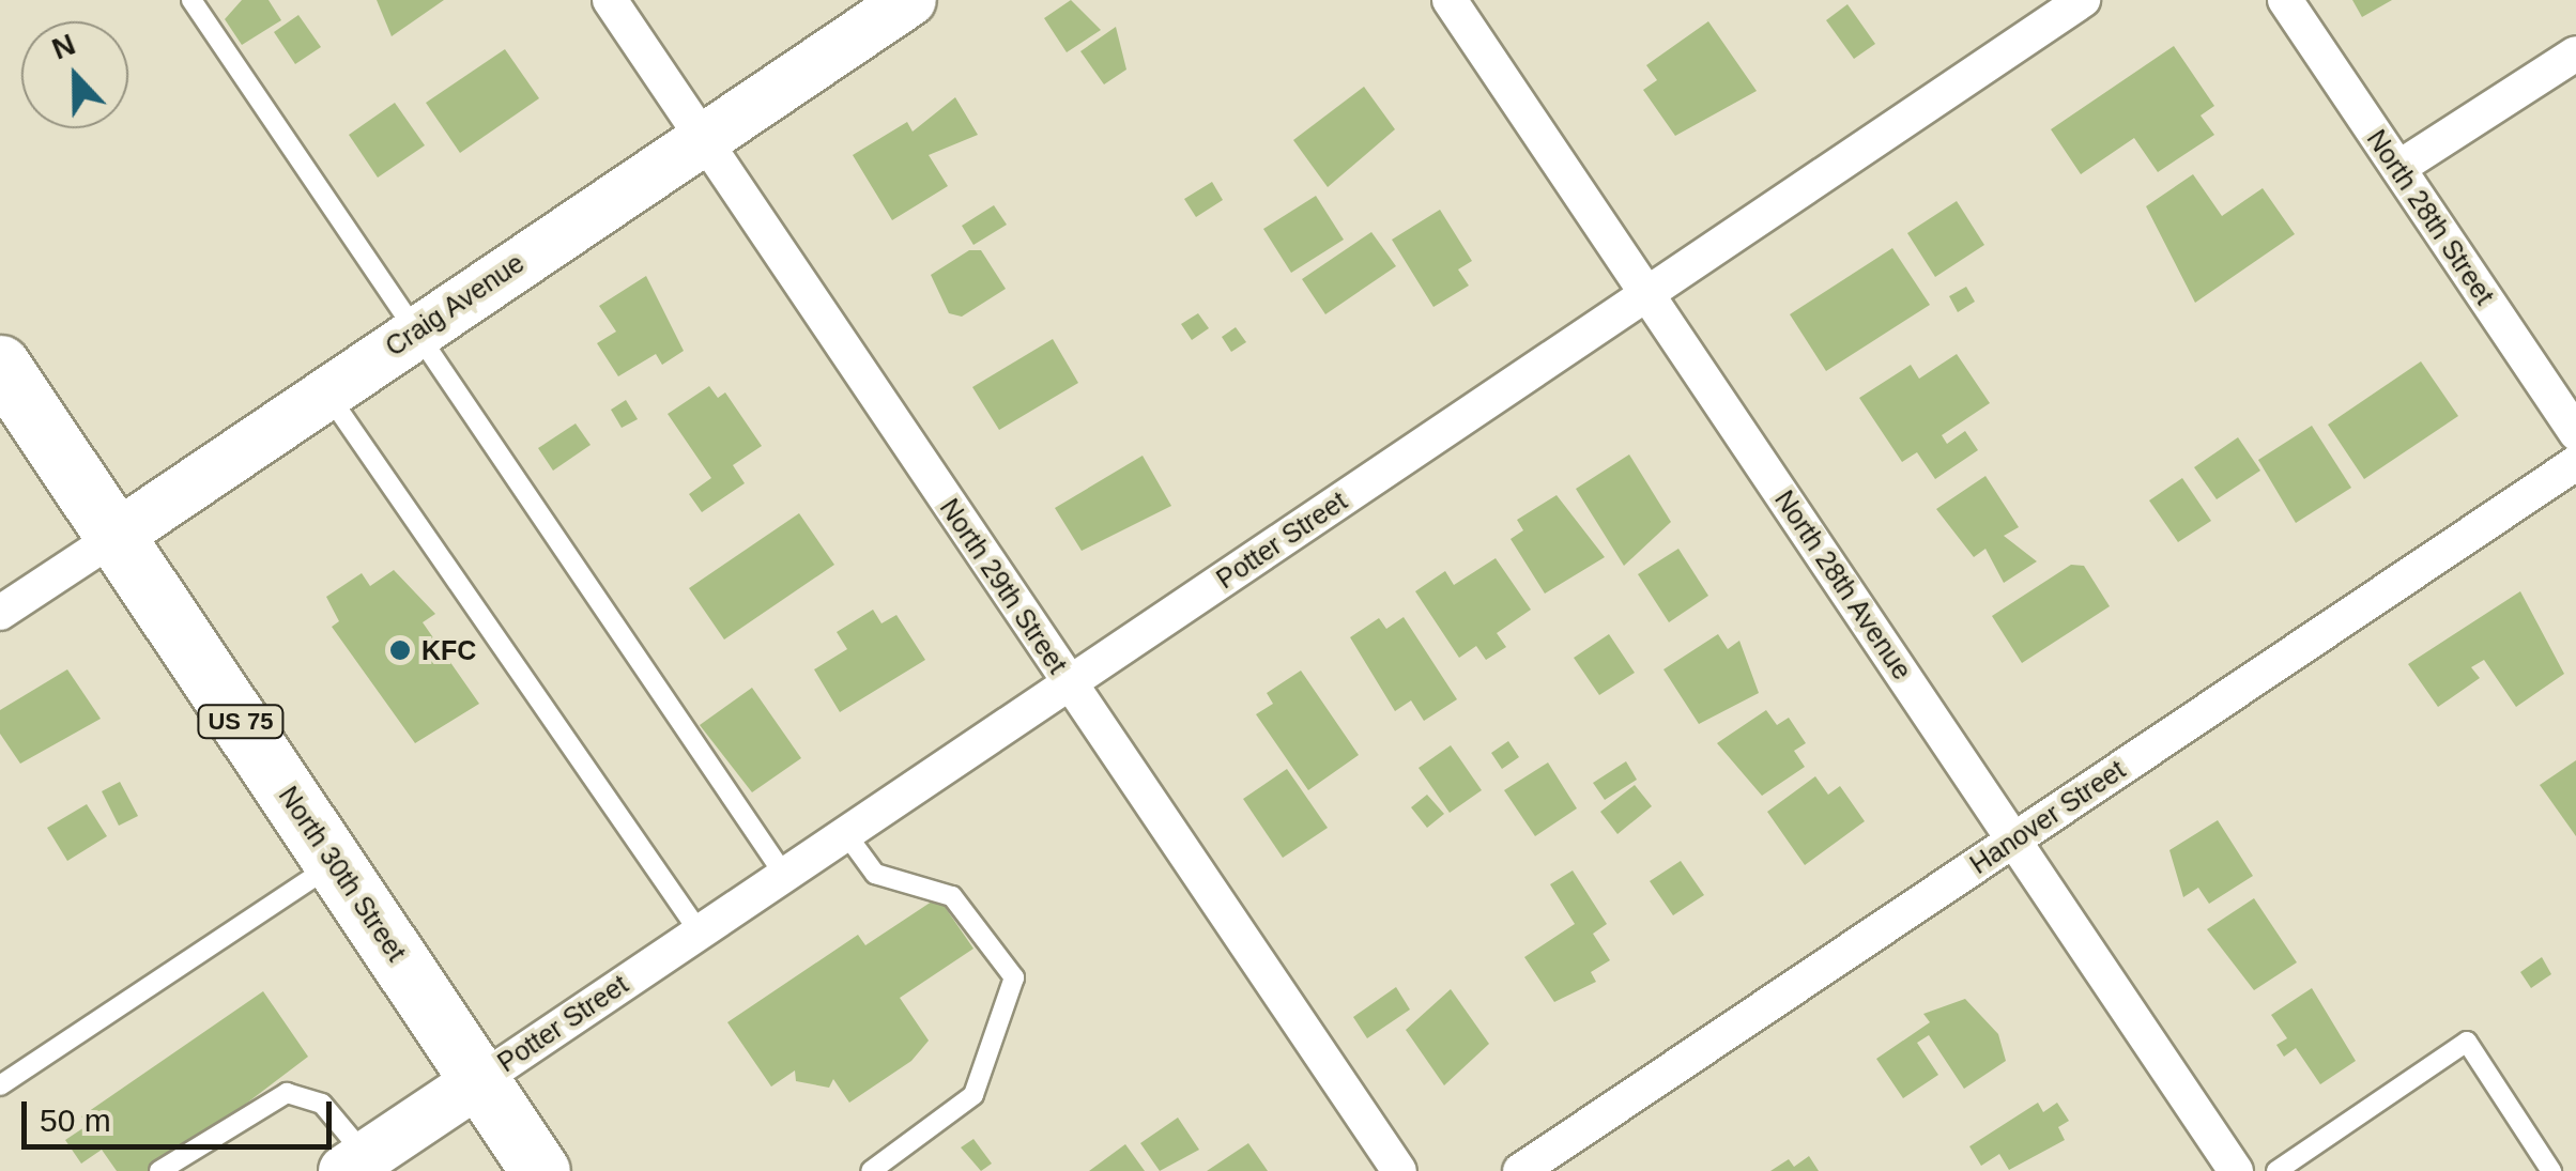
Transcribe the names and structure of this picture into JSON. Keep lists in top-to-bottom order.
{
  "streets": {
    "highway": ["US 75", "North 30th Street"],
    "main road": ["Craig Avenue"],
    "street": [
      "North 28th Street",
      "Potter Street",
      "North 28th Avenue",
      "North 29th Street",
      "Hanover Street"
    ]
  },
  "crossings": [
    ["Craig Avenue", "North 29th Street"],
    ["Craig Avenue", "North 30th Street"],
    ["Potter Street", "North 28th Avenue"],
    ["Potter Street", "North 29th Street"],
    ["Potter Street", "North 30th Street"],
    ["North 28th Avenue", "Hanover Street"]
  ],
  "places": ["KFC"],
  "scale_bar": "50 m",
  "north": "top"
}
